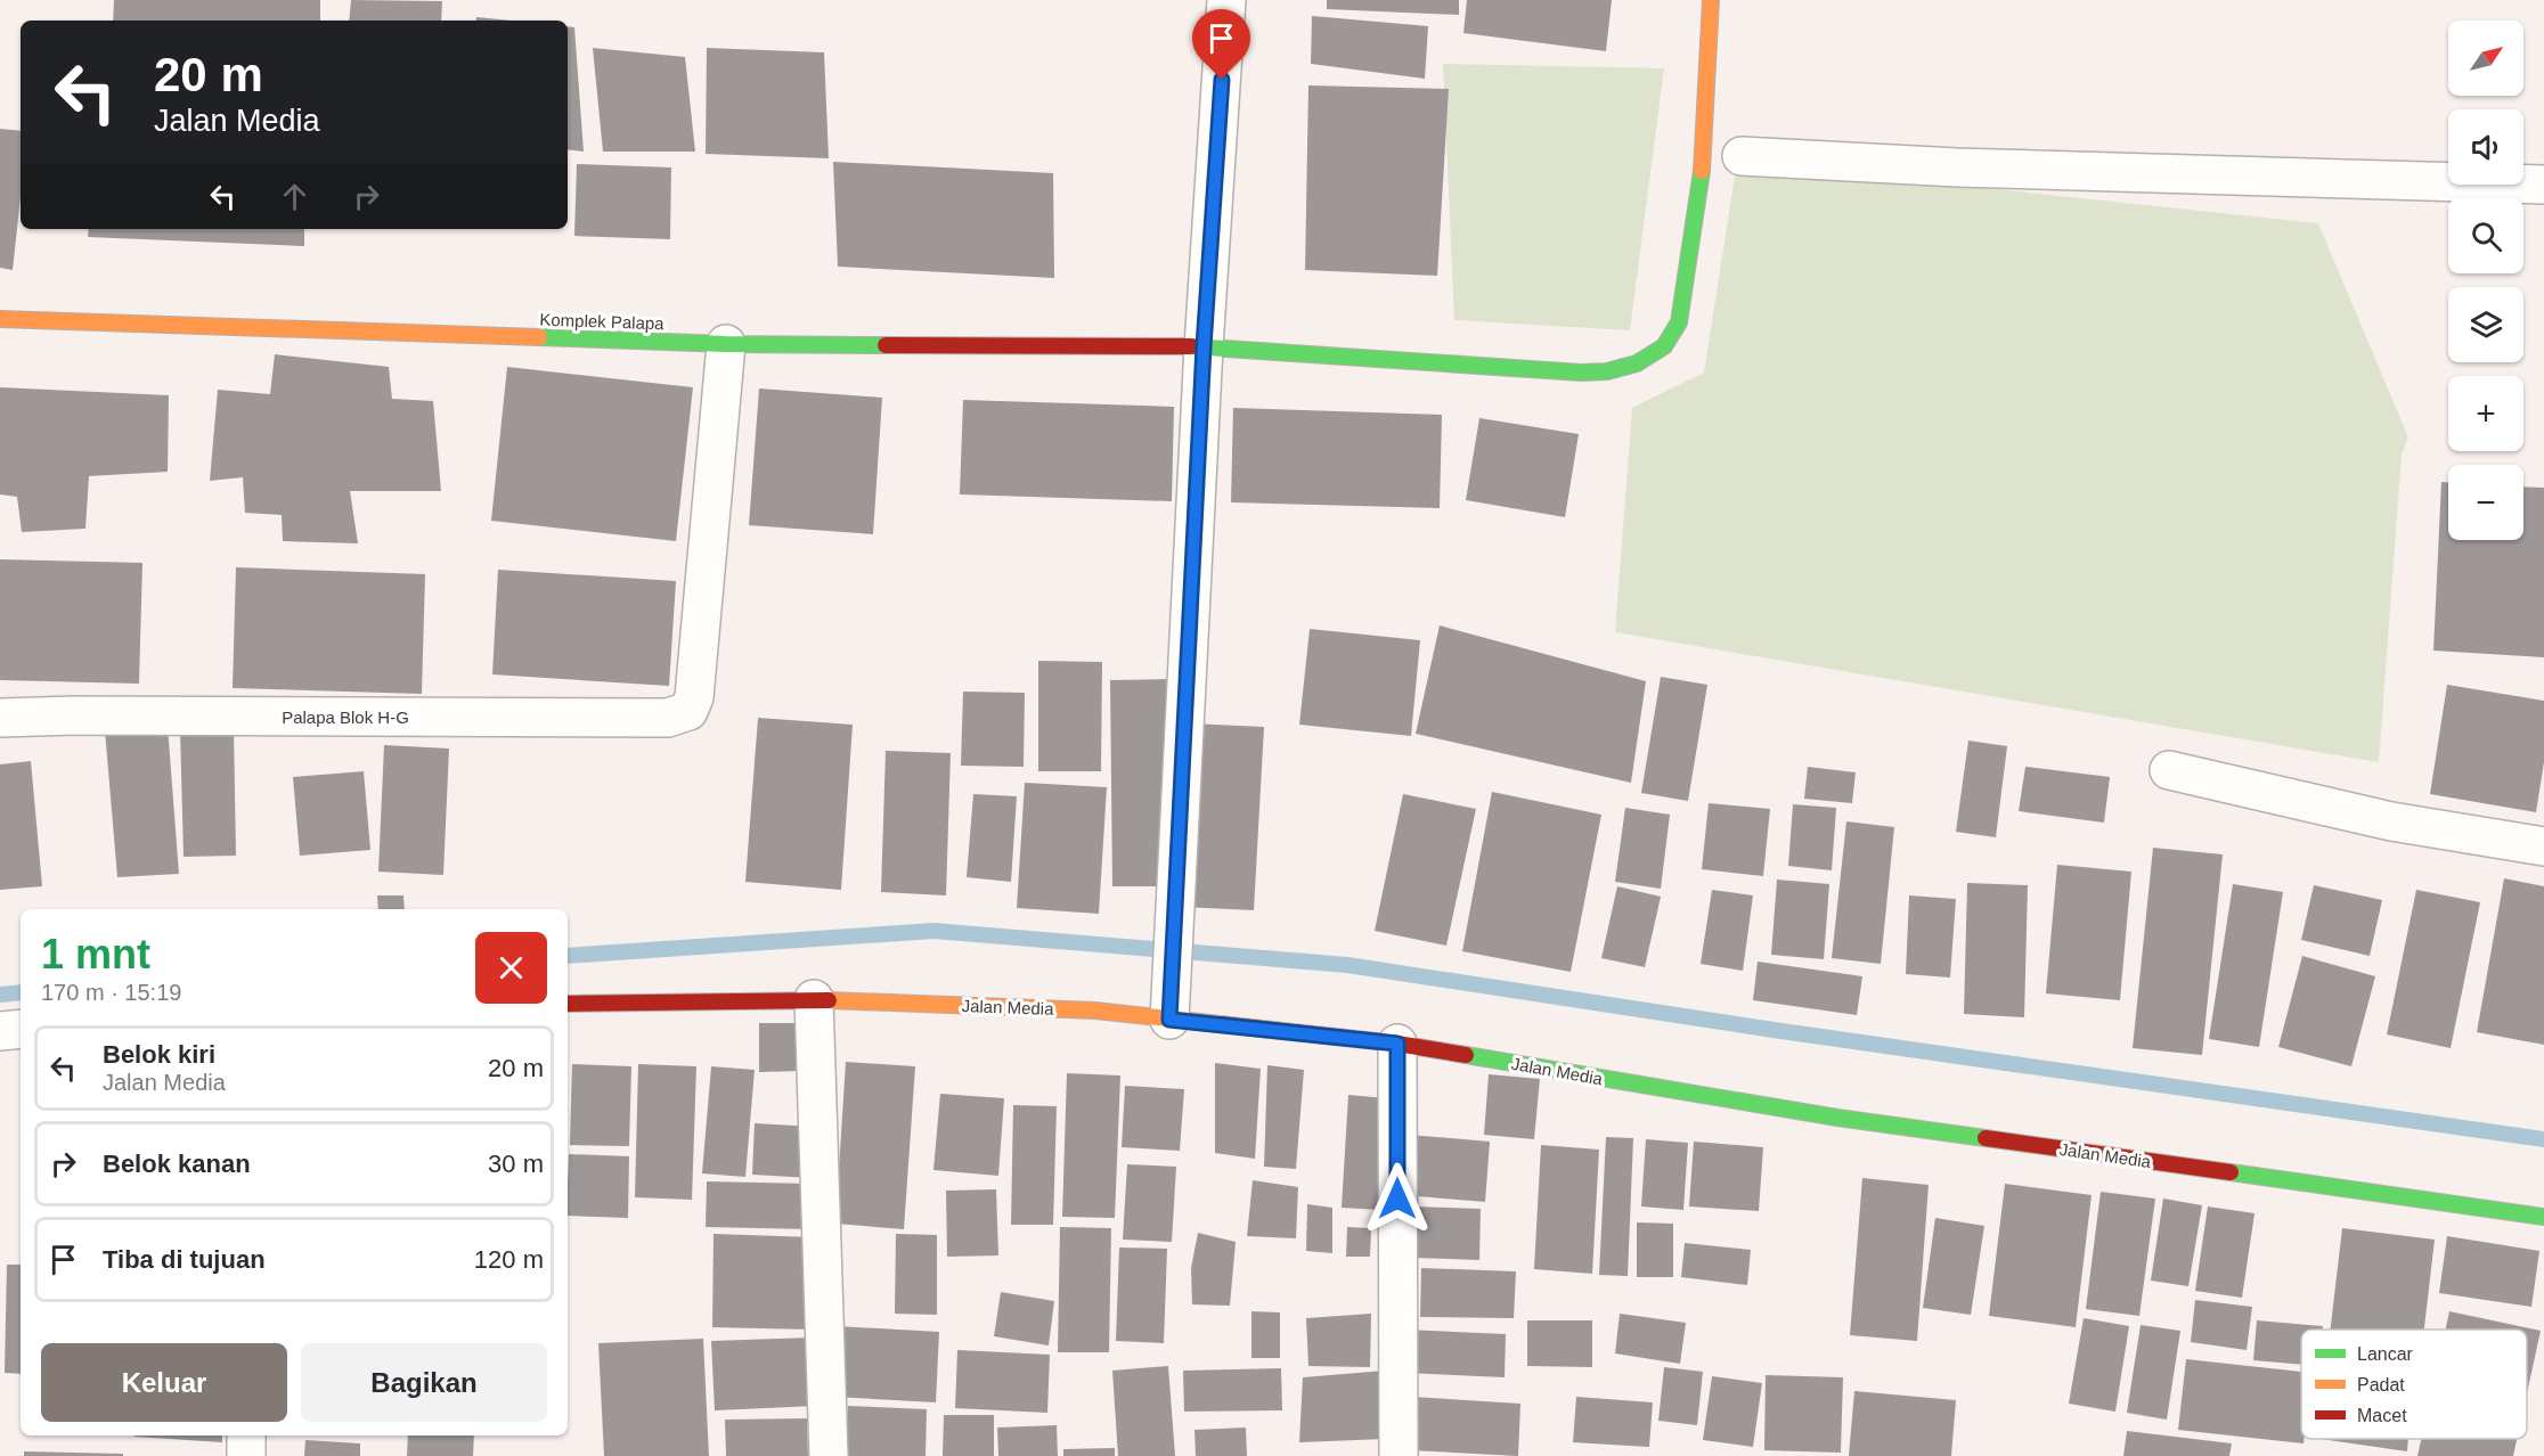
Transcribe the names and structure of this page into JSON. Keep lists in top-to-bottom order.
{
  "streets": {
    "street": ["Komplek Palapa", "Palapa Blok H-G", "Jalan Media"]
  },
  "crossings": [
    ["Komplek Palapa", "Palapa Blok H-G"]
  ],
  "legend": ["Lancar", "Padat", "Macet"],
  "north": "top right",
  "page": {
    "map_buttons": ["+", "−"],
    "turn": ["20 m", "Jalan Media"],
    "heading": ["1 mnt", "170 m · 15:19"],
    "list": [
      {
        "name": "Belok kiri",
        "note": "Jalan Media",
        "value": "20 m"
      },
      {
        "name": "Belok kanan",
        "value": "30 m"
      },
      {
        "name": "Tiba di tujuan",
        "value": "120 m"
      }
    ],
    "buttons": ["Keluar", "Bagikan"]
  }
}
